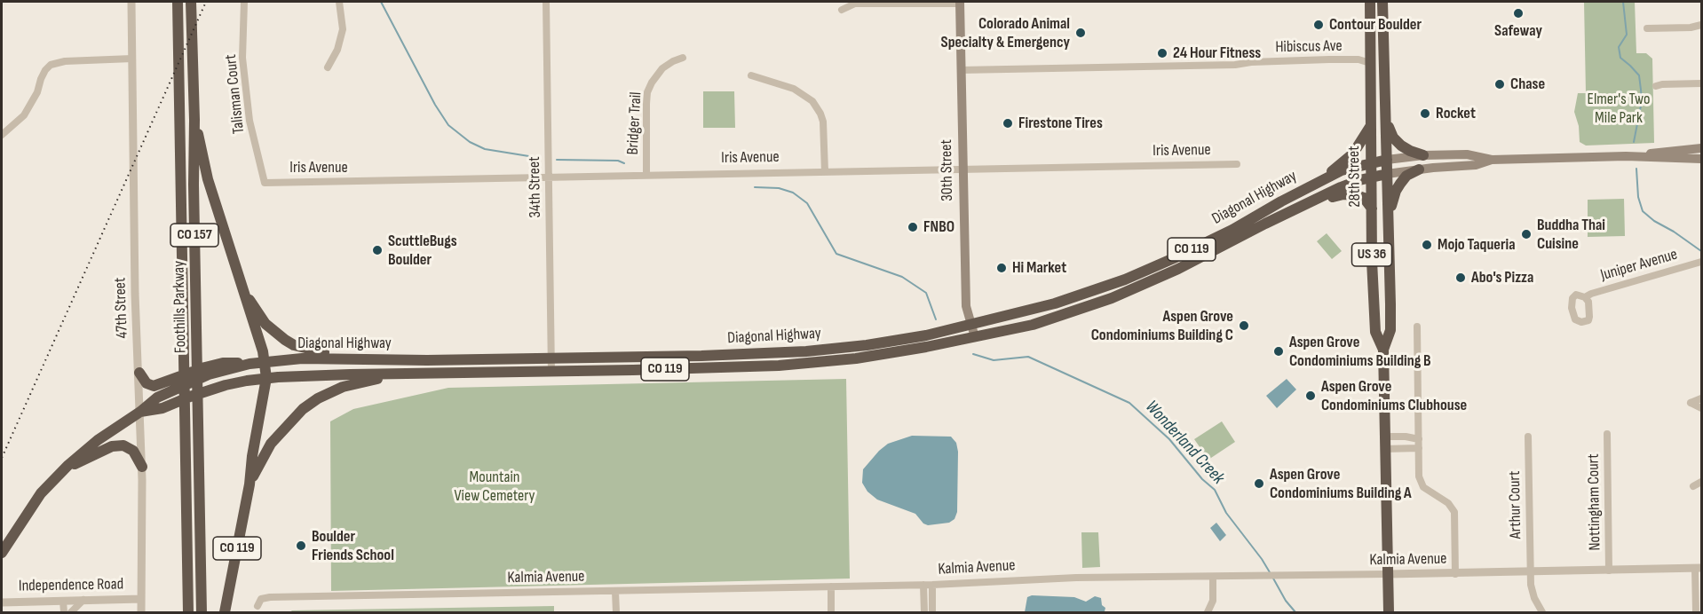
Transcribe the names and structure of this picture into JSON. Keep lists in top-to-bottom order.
{
  "streets": {
    "highway": [
      "28th Street",
      "Diagonal Highway",
      "CO 157",
      "CO 119",
      "US 36",
      "Foothills Parkway"
    ],
    "main road": ["30th Street"],
    "street": [
      "Hibiscus Ave",
      "Talisman Court",
      "Bridger Trail",
      "Iris Avenue",
      "34th Street",
      "Juniper Avenue",
      "47th Street",
      "Nottingham Court",
      "Arthur Court",
      "Kalmia Avenue",
      "Independence Road"
    ]
  },
  "crossings": [
    ["Hibiscus Ave", "30th Street"],
    ["Hibiscus Ave", "28th Street"],
    ["Talisman Court", "Iris Avenue"],
    ["Bridger Trail", "Iris Avenue"],
    ["Iris Avenue", "30th Street"],
    ["Iris Avenue", "34th Street"],
    ["30th Street", "Diagonal Highway"],
    ["28th Street", "Diagonal Highway"],
    ["28th Street", "CO 119"],
    ["28th Street", "Kalmia Avenue"],
    ["34th Street", "Diagonal Highway"],
    ["Diagonal Highway", "CO 119"],
    ["Diagonal Highway", "47th Street"],
    ["47th Street", "Independence Road"],
    ["Nottingham Court", "Kalmia Avenue"],
    ["Arthur Court", "Kalmia Avenue"]
  ],
  "water": ["Wonderland Creek"],
  "parks": ["Elmer's Two Mile Park", "Mountain View Cemetery"],
  "places": [
    "Safeway",
    "Contour Boulder",
    "Colorado Animal Specialty & Emergency",
    "24 Hour Fitness",
    "Chase",
    "Rocket",
    "Firestone Tires",
    "FNBO",
    "Buddha Thai Cuisine",
    "Mojo Taqueria",
    "ScuttleBugs Boulder",
    "Hi Market",
    "Abo's Pizza",
    "Aspen Grove Condominiums Building C",
    "Aspen Grove Condominiums Building B",
    "Aspen Grove Condominiums Clubhouse",
    "Aspen Grove Condominiums Building A",
    "Boulder Friends School"
  ]
}
